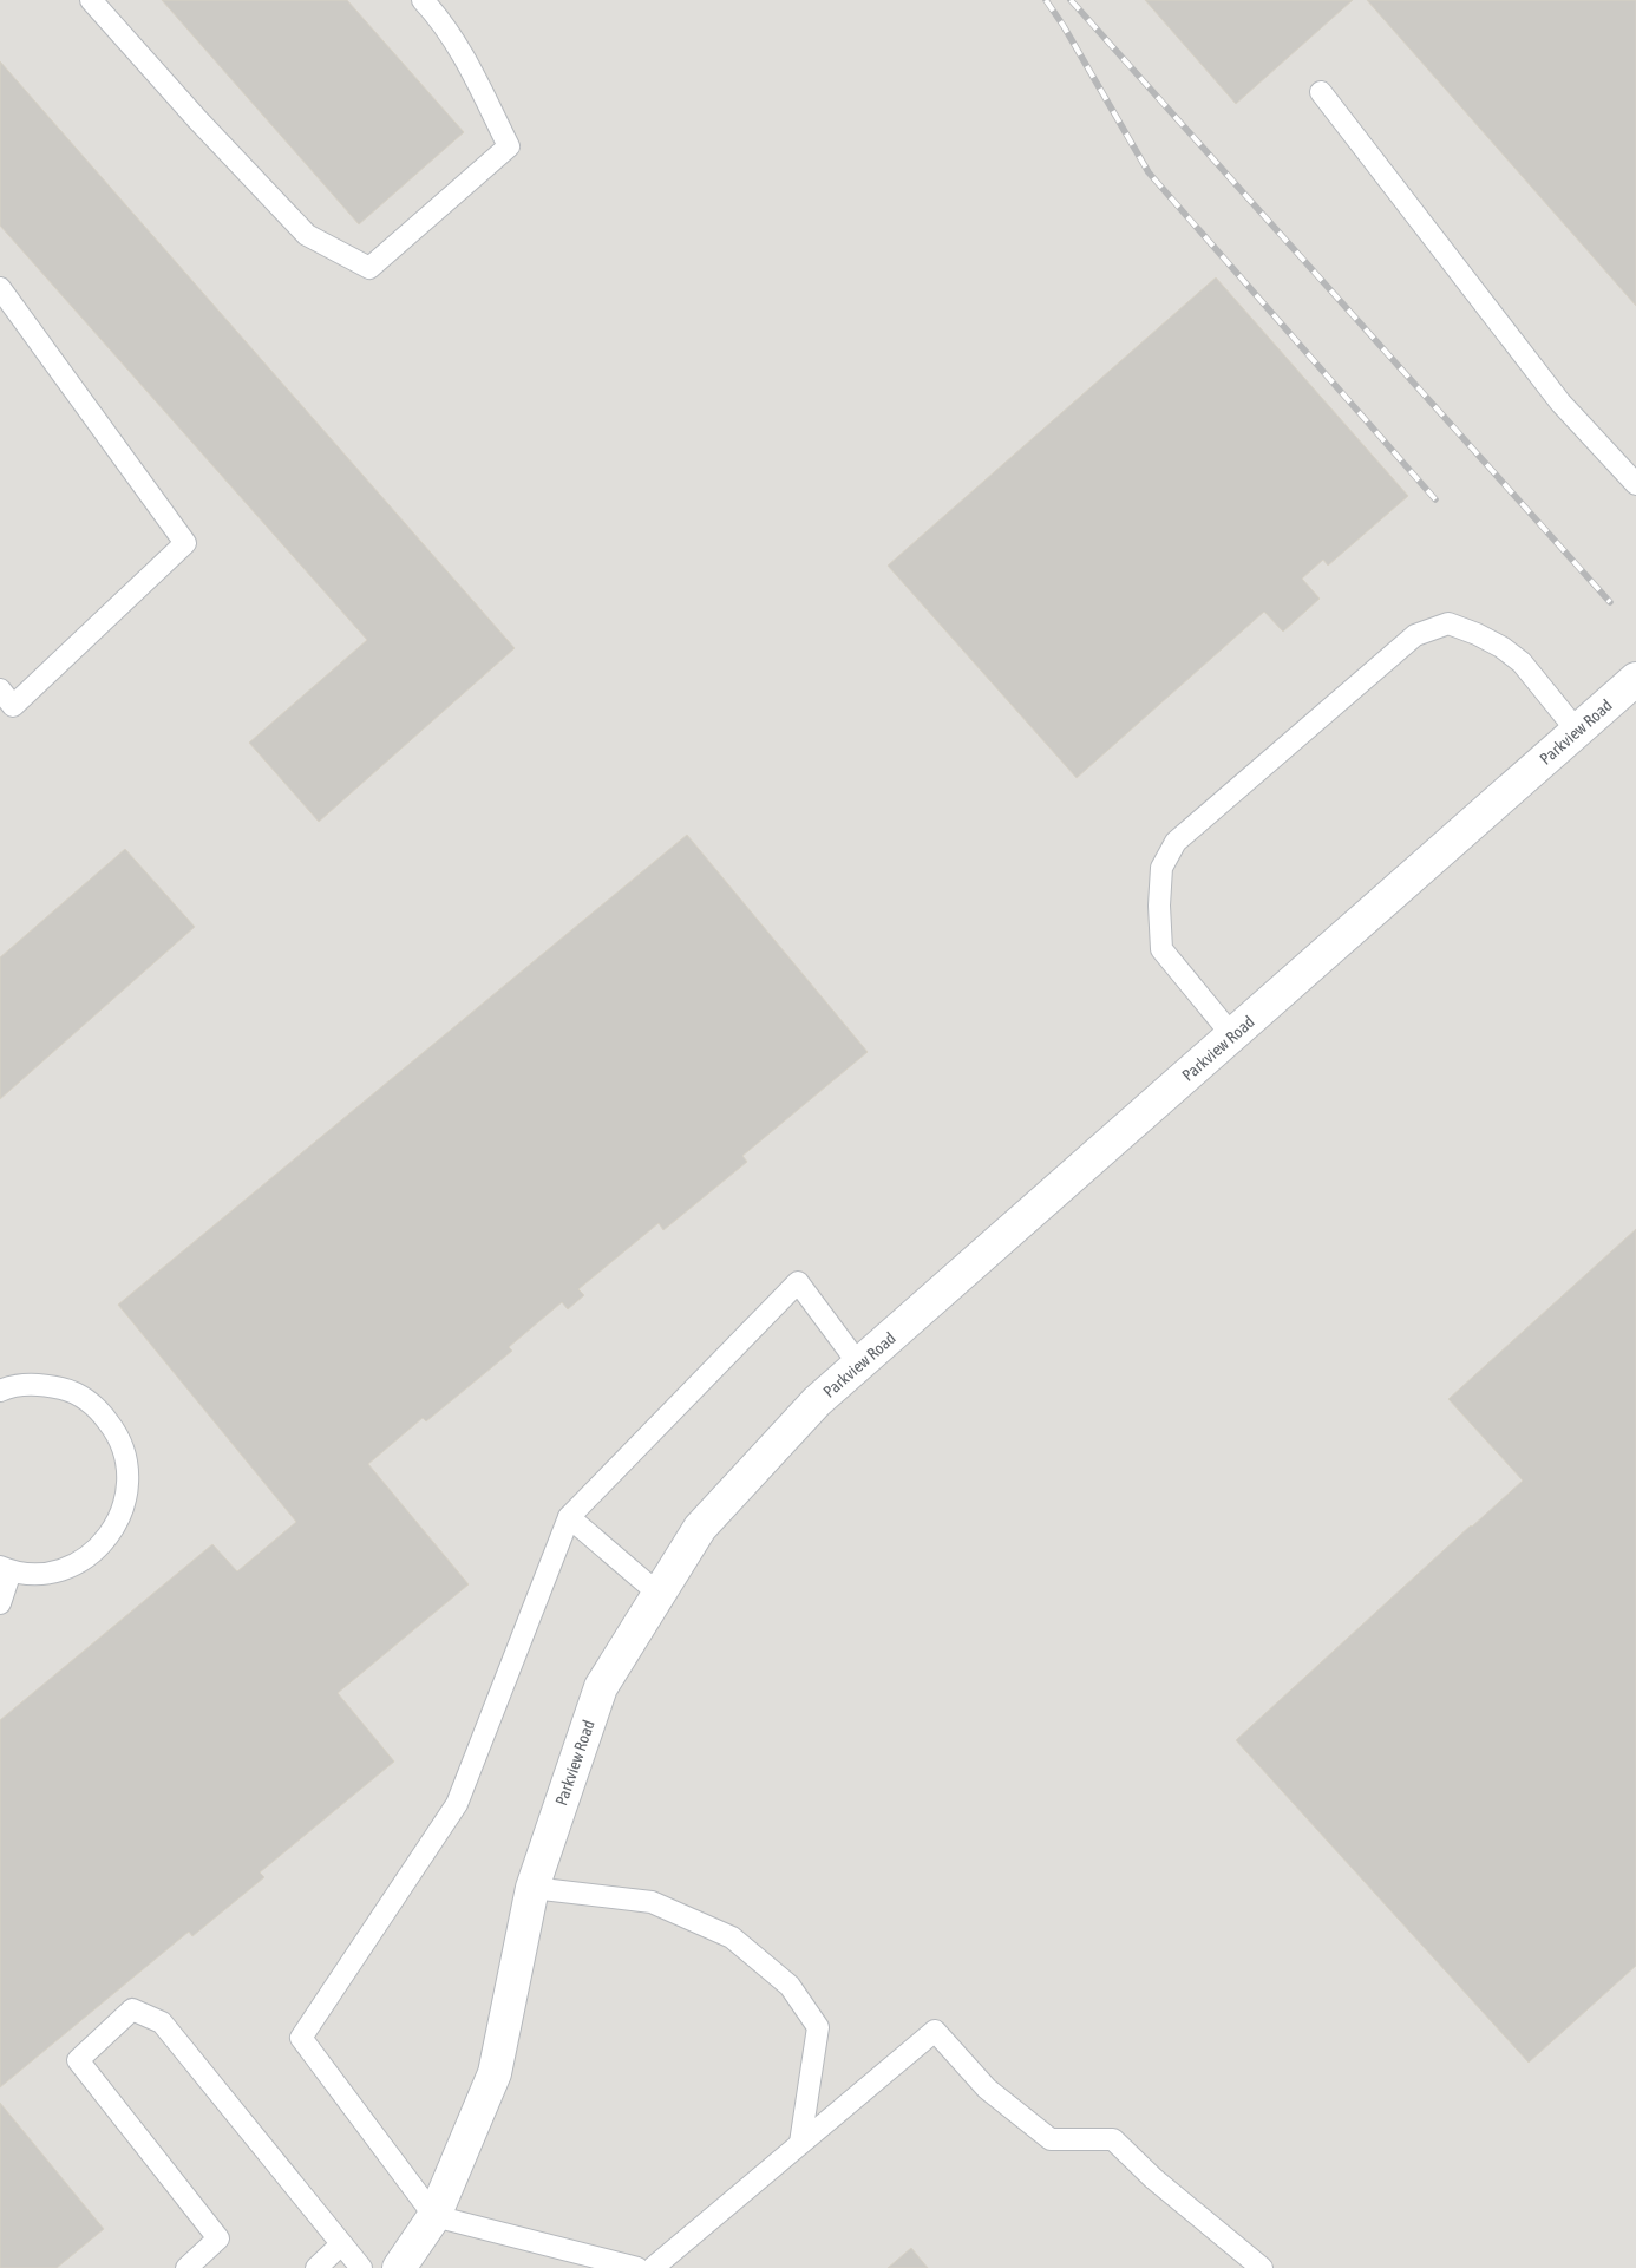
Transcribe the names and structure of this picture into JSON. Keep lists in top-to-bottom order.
{
  "streets": {
    "street": ["Parkview Road"]
  }
}
